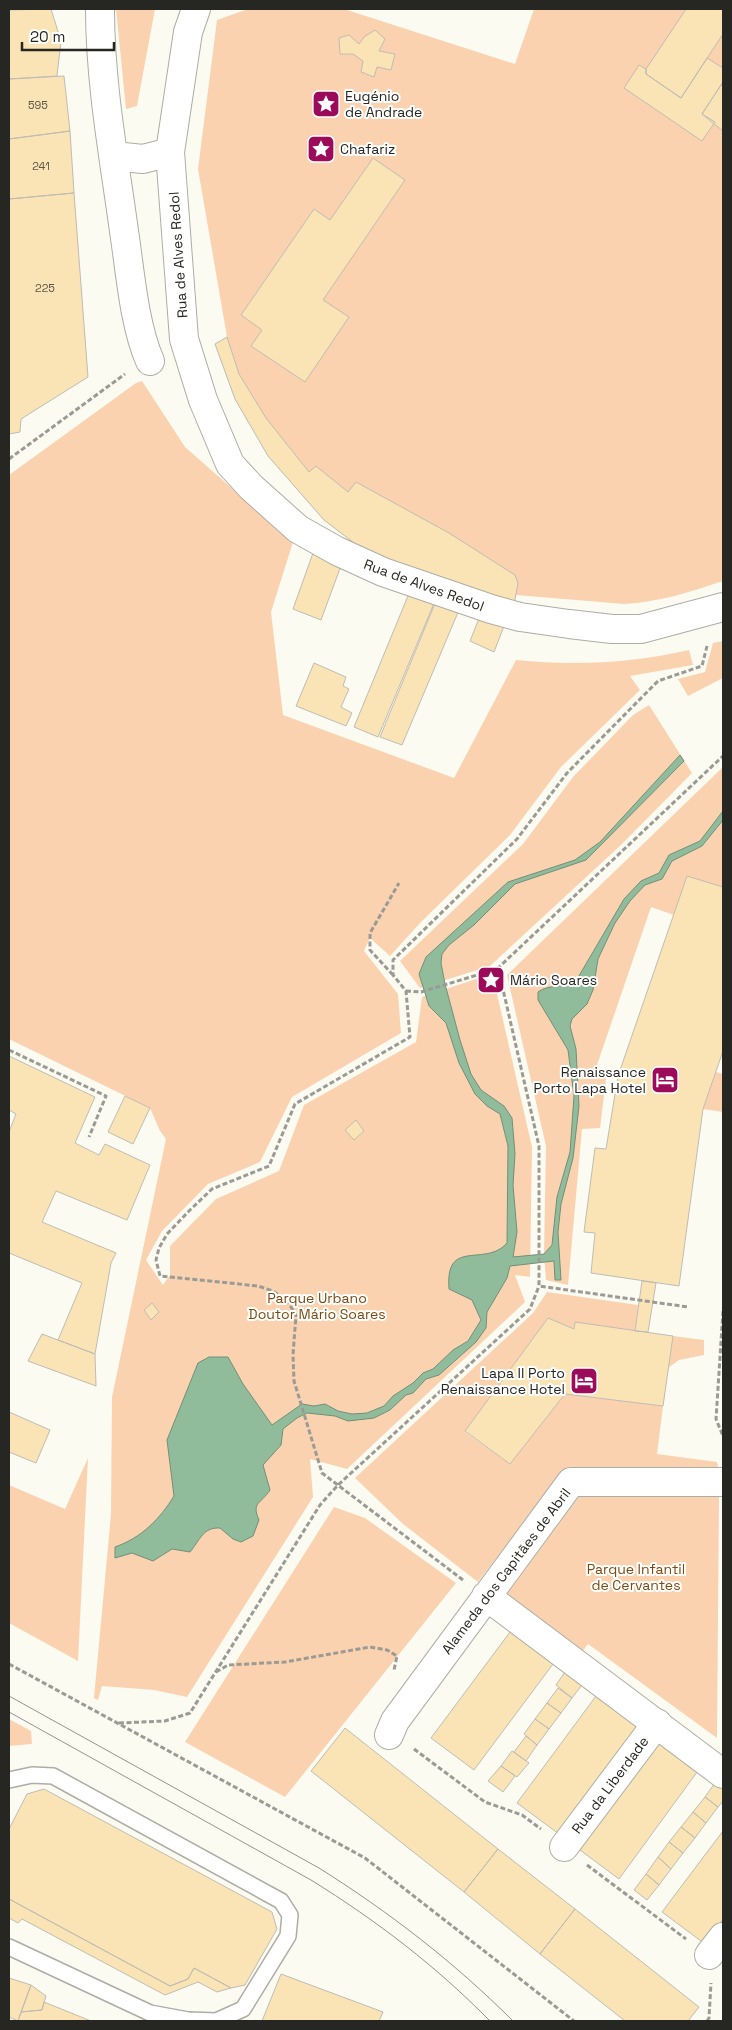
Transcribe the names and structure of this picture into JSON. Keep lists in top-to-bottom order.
{
  "streets": {
    "street": ["Rua de Alves Redol", "Alameda dos Capitães de Abril", "Rua da Liberdade"]
  },
  "parks": ["Parque Urbano Doutor Mário Soares", "Parque Infantil de Cervantes"],
  "places": {
    "place": ["Eugénio de Andrade", "Chafariz", "Mário Soares"],
    "hotel": ["Renaissance Porto Lapa Hotel", "Lapa II Porto Renaissance Hotel"]
  },
  "house_numbers": ["595", "241", "225"],
  "scale_bar": "20 m"
}
